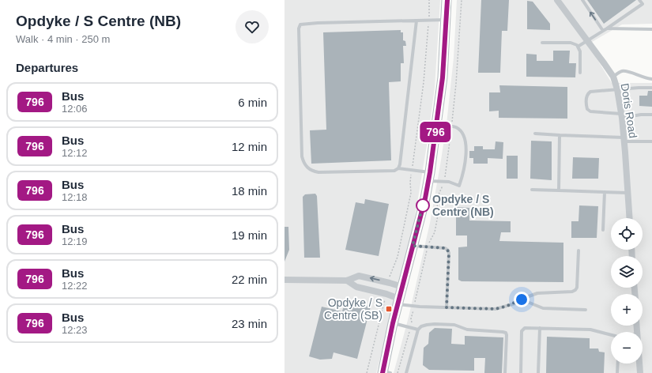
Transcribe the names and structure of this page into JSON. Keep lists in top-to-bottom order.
{
  "streets": {
    "street": ["Doris Road"]
  },
  "places": {
    "other": ["Opdyke / S Centre (NB)"],
    "transit": ["Opdyke / S Centre (SB)"]
  },
  "lines": ["bus line 796"],
  "page": {
    "heading": [
      ["Opdyke / S Centre (NB)", "Walk · 4 min · 250 m"],
      "Departures"
    ],
    "on_map": "796",
    "list": [
      {
        "mark": "796",
        "name": "Bus",
        "note": "12:06",
        "value": "6 min"
      },
      {
        "mark": "796",
        "name": "Bus",
        "note": "12:12",
        "value": "12 min"
      },
      {
        "mark": "796",
        "name": "Bus",
        "note": "12:18",
        "value": "18 min"
      },
      {
        "mark": "796",
        "name": "Bus",
        "note": "12:19",
        "value": "19 min"
      },
      {
        "mark": "796",
        "name": "Bus",
        "note": "12:22",
        "value": "22 min"
      },
      {
        "mark": "796",
        "name": "Bus",
        "note": "12:23",
        "value": "23 min"
      }
    ],
    "map_buttons": ["+", "−"]
  }
}
